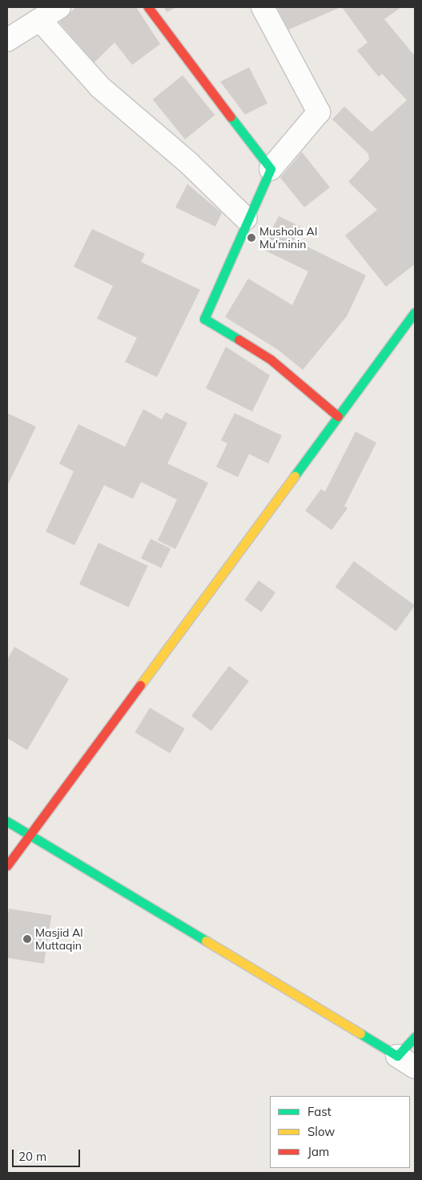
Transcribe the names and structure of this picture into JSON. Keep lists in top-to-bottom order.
{
  "places": ["Mushola Al Mu'minin", "Masjid Al Muttaqin"],
  "legend": ["Fast", "Slow", "Jam"],
  "scale_bar": "20 m"
}
